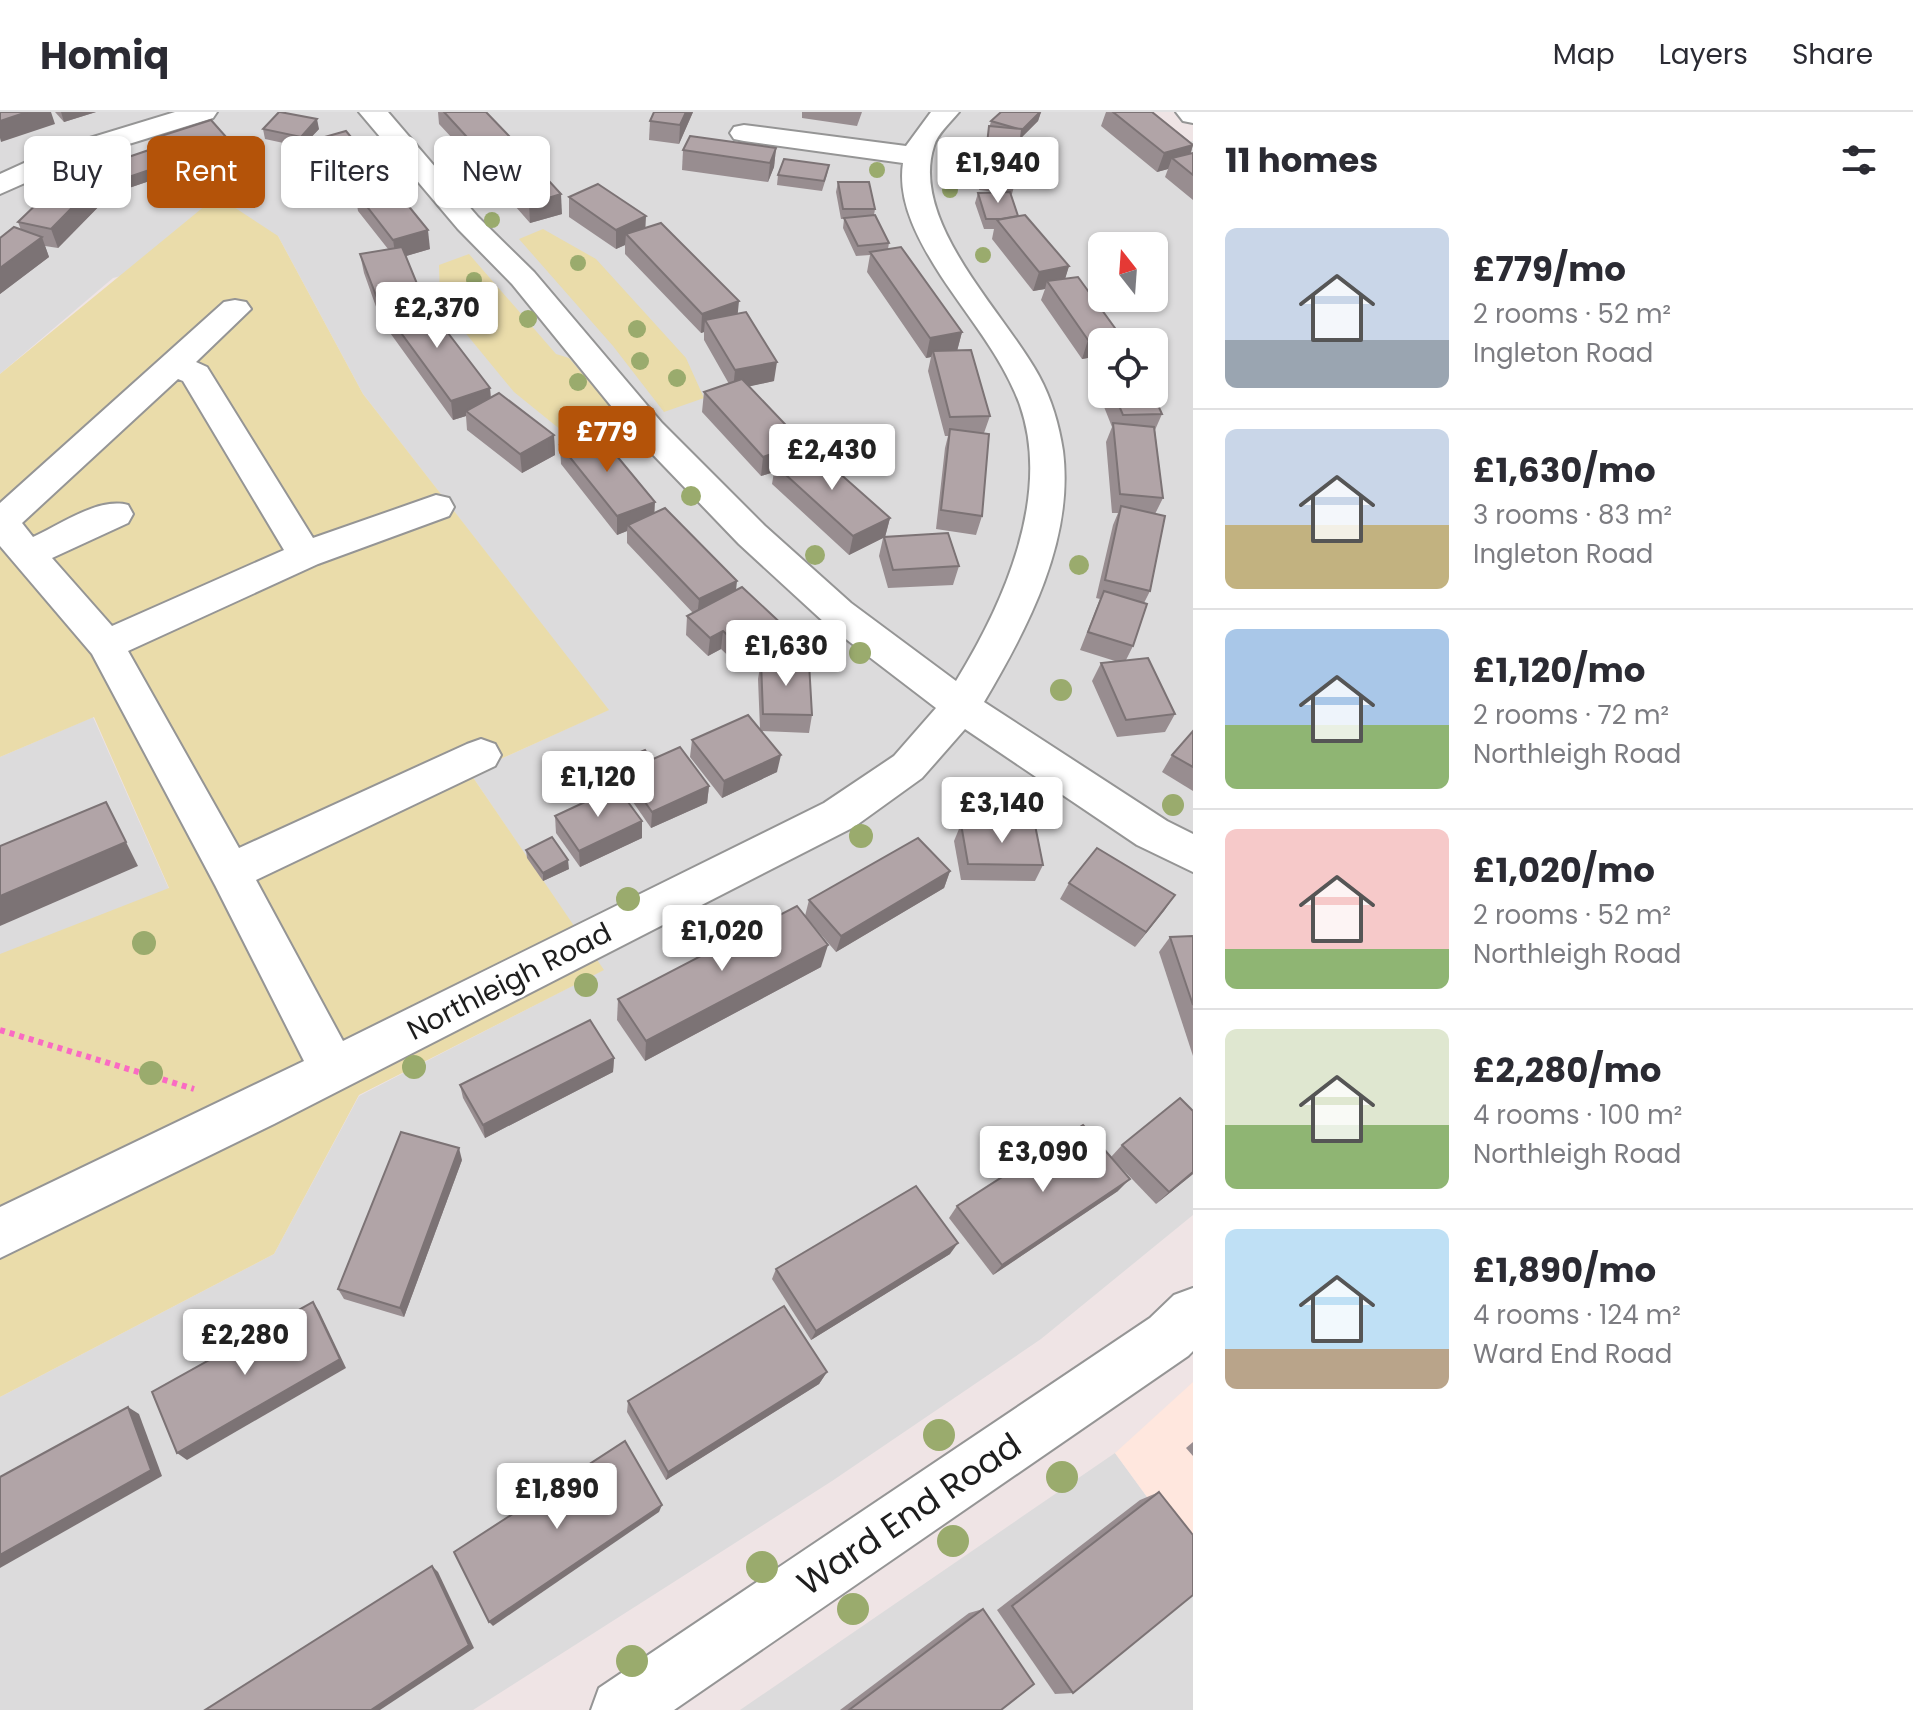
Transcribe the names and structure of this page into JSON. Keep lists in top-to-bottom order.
{
  "streets": {
    "street": ["Northleigh Road", "Ward End Road"]
  },
  "north": "top",
  "page": {
    "header": "Homiq",
    "nav": ["Map", "Layers", "Share"],
    "heading": "11 homes",
    "chip": [
      "Buy",
      "Rent",
      "Filters",
      "New"
    ],
    "price": [
      "£1,940",
      "£2,370",
      "£779",
      "£2,430",
      "£1,630",
      "£1,120",
      "£3,140",
      "£1,020",
      "£3,090",
      "£2,280",
      "£1,890"
    ],
    "list": [
      {
        "name": "£779/mo",
        "note": "2 rooms · 52 m² · Ingleton Road"
      },
      {
        "name": "£1,630/mo",
        "note": "3 rooms · 83 m² · Ingleton Road"
      },
      {
        "name": "£1,120/mo",
        "note": "2 rooms · 72 m² · Northleigh Road"
      },
      {
        "name": "£1,020/mo",
        "note": "2 rooms · 52 m² · Northleigh Road"
      },
      {
        "name": "£2,280/mo",
        "note": "4 rooms · 100 m² · Northleigh Road"
      },
      {
        "name": "£1,890/mo",
        "note": "4 rooms · 124 m² · Ward End Road"
      }
    ]
  }
}
